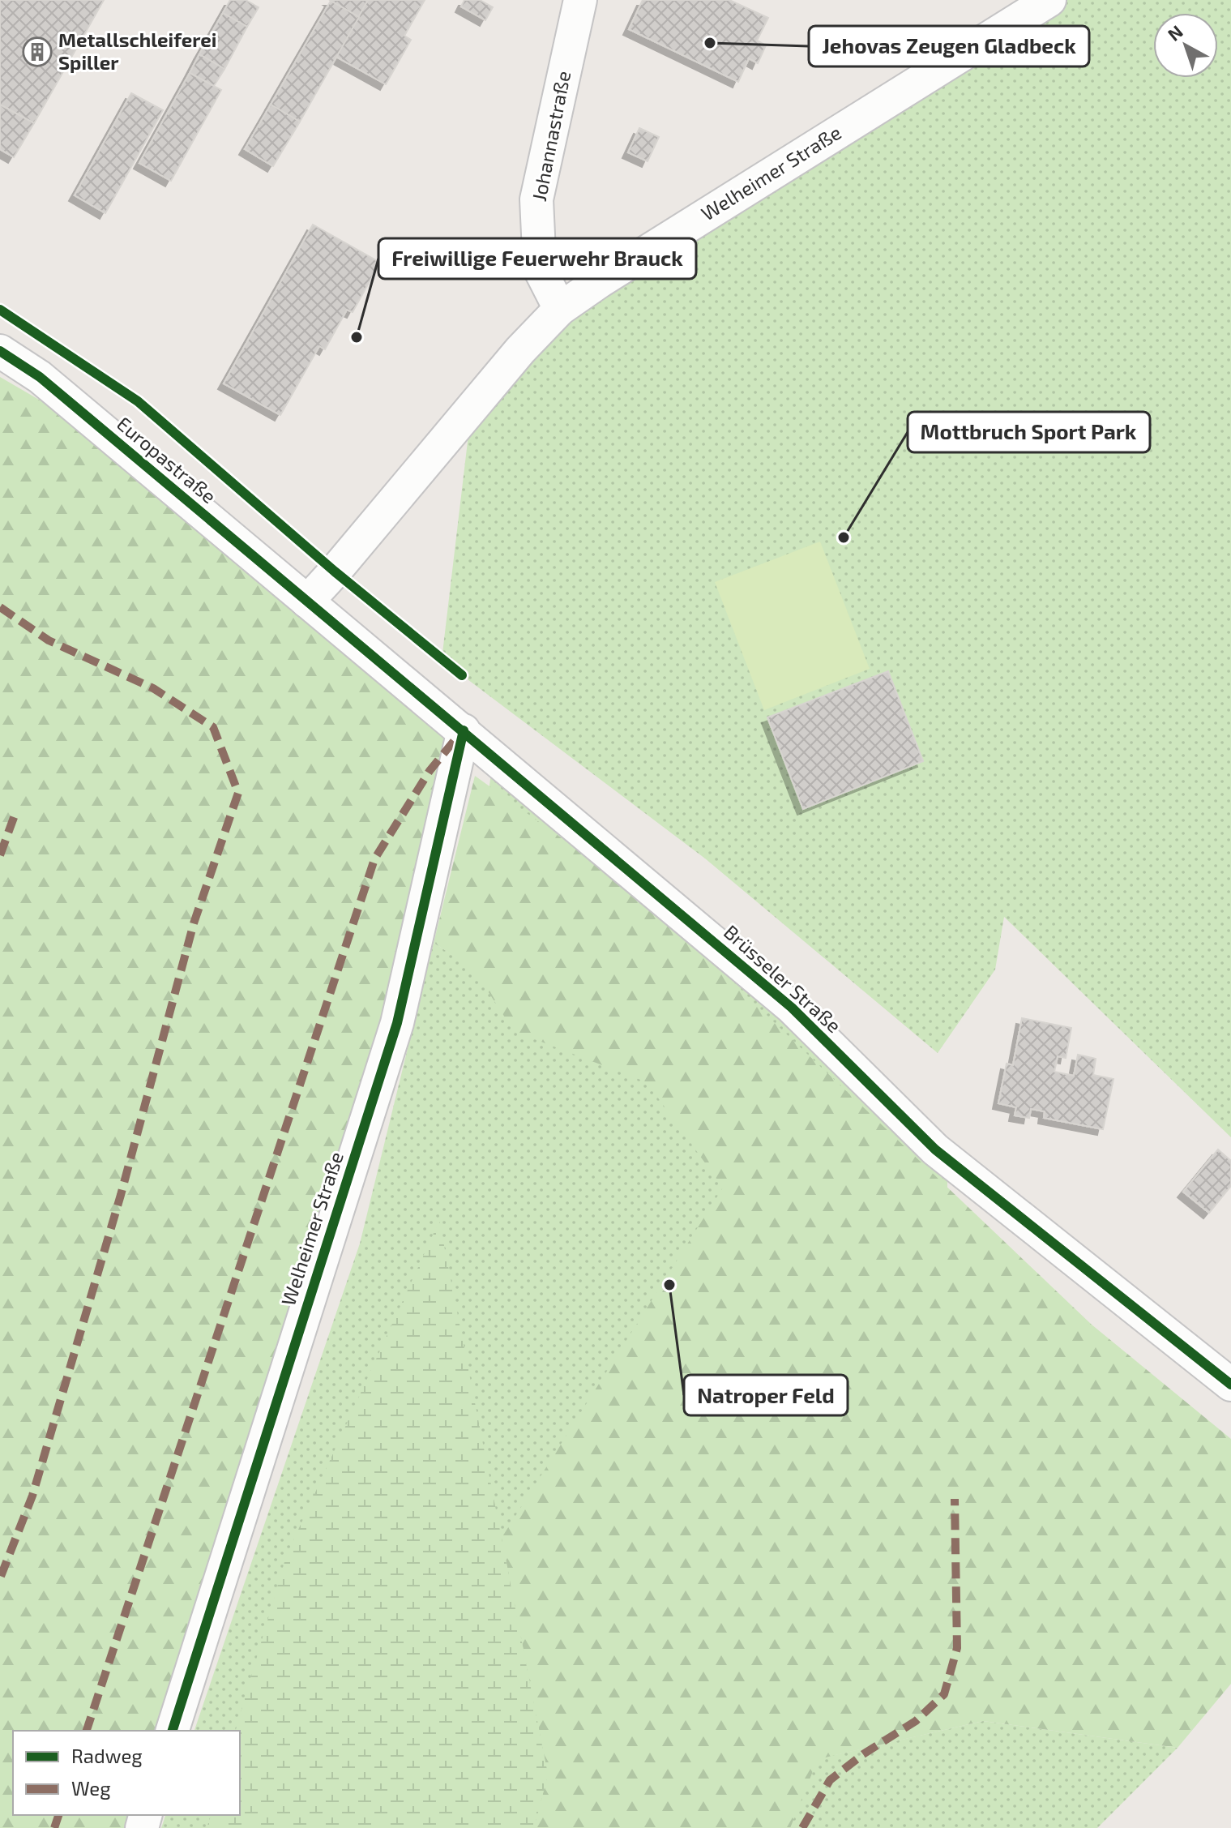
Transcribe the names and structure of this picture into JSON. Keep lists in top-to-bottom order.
{
  "streets": {
    "street": [
      "Johannastraße",
      "Welheimer Straße",
      "Europastraße",
      "Brüsseler Straße"
    ]
  },
  "crossings": [
    ["Johannastraße", "Welheimer Straße"],
    ["Welheimer Straße", "Europastraße"],
    ["Welheimer Straße", "Brüsseler Straße"],
    ["Europastraße", "Brüsseler Straße"]
  ],
  "places": {
    "other": [
      "Jehovas Zeugen Gladbeck",
      "Freiwillige Feuerwehr Brauck",
      "Mottbruch Sport Park",
      "Natroper Feld"
    ],
    "building": ["Metallschleiferei Spiller"]
  },
  "legend": ["Radweg", "Weg"],
  "north": "top left"
}
